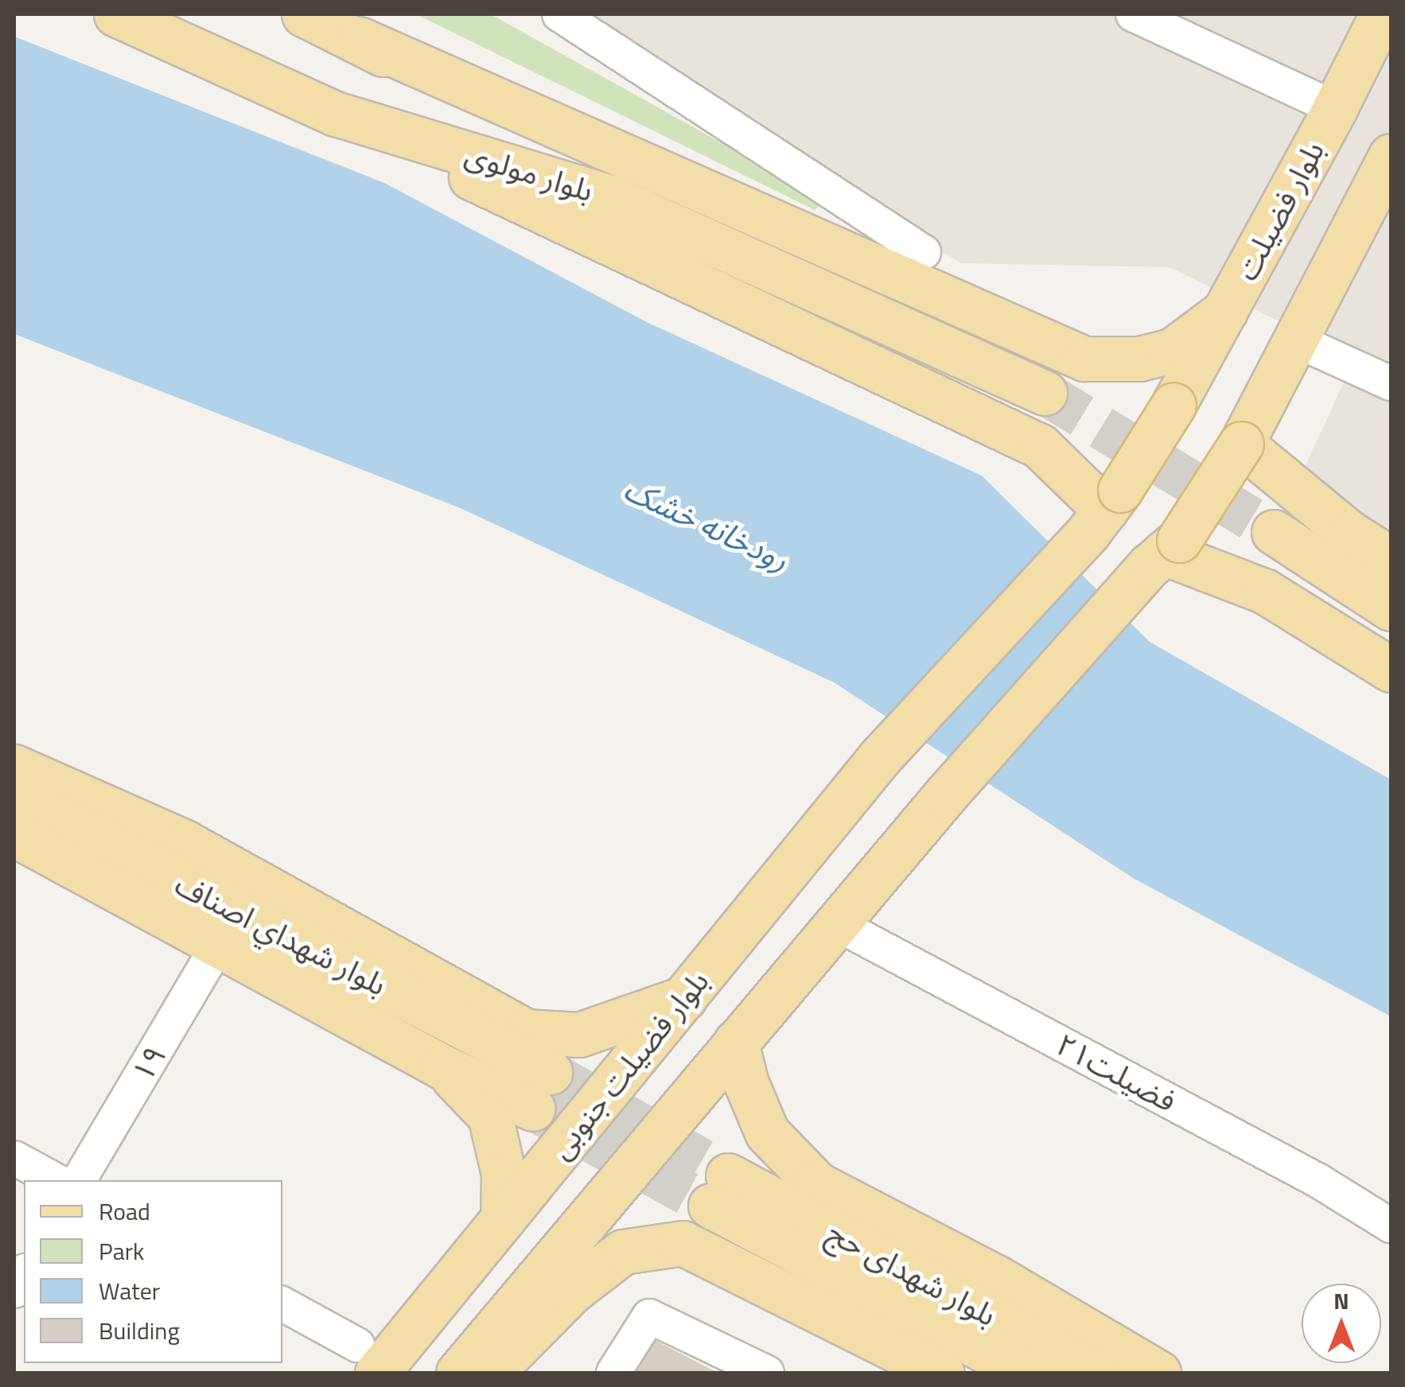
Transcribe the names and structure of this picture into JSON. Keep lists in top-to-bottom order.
{
  "streets": {
    "main road": [
      "بلوار مولوی",
      "بلوار فضیلت",
      "بلوار شهداي اصناف",
      "بلوار فضیلت جنوبی",
      "بلوار شهدای حج"
    ],
    "street": ["۱۹", "فضیلت۲۱"]
  },
  "crossings": [
    ["بلوار فضیلت", "بلوار فضیلت جنوبی"],
    ["بلوار شهداي اصناف", "۱۹"]
  ],
  "water": ["رودخانه خشک"],
  "legend": [
    "Road",
    "Park",
    "Water",
    "Building"
  ],
  "north": "top"
}
